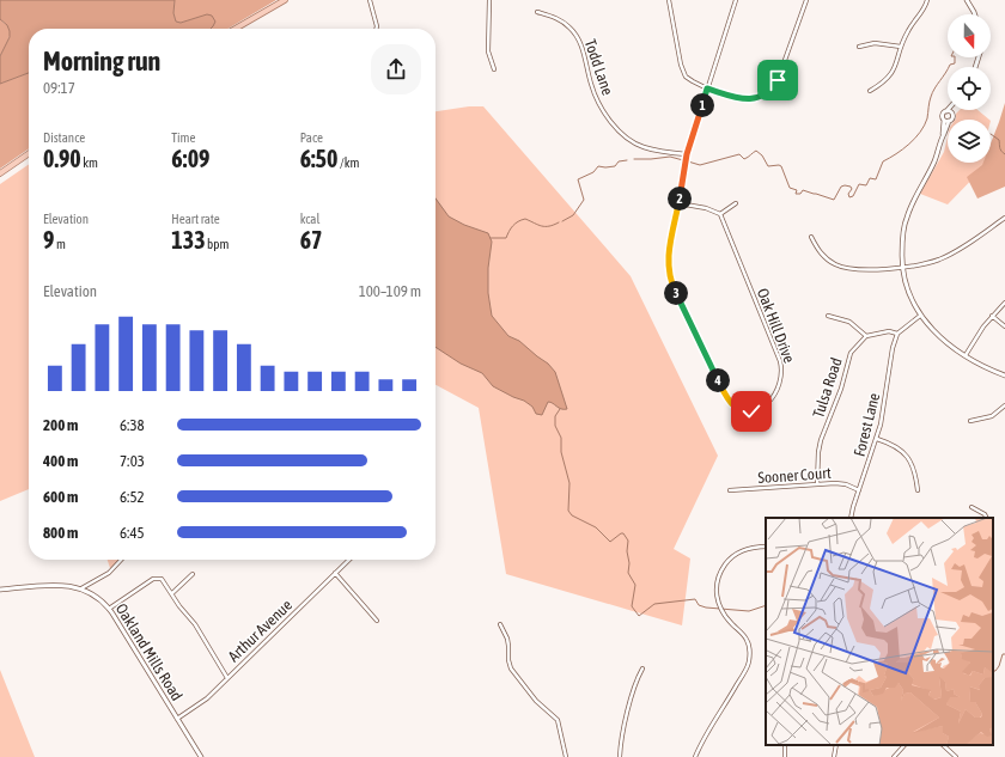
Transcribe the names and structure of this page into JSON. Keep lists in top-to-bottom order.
{
  "streets": {
    "street": [
      "Todd Lane",
      "Oak Hill Drive",
      "Tulsa Road",
      "Forest Lane",
      "Sooner Court",
      "Arthur Avenue",
      "Oakland Mills Road"
    ]
  },
  "crossings": [
    ["Todd Lane", "Oak Hill Drive"],
    ["Tulsa Road", "Sooner Court"],
    ["Forest Lane", "Sooner Court"],
    ["Arthur Avenue", "Oakland Mills Road"]
  ],
  "north": "bottom",
  "page": {
    "heading": ["Morning run", "09:17"],
    "pins": [
      "1",
      "2",
      "3",
      "4"
    ],
    "stats": [
      ["Distance", "0.90 km"],
      ["Time", "6:09"],
      ["Pace", "6:50 /km"],
      ["Elevation", "9 m"],
      ["Heart rate", "133 bpm"],
      ["kcal", "67"]
    ],
    "chart": ["Elevation", "100–109 m"],
    "list": [
      {
        "name": "200 m",
        "note": "6:38"
      },
      {
        "name": "400 m",
        "note": "7:03"
      },
      {
        "name": "600 m",
        "note": "6:52"
      },
      {
        "name": "800 m",
        "note": "6:45"
      }
    ]
  }
}
